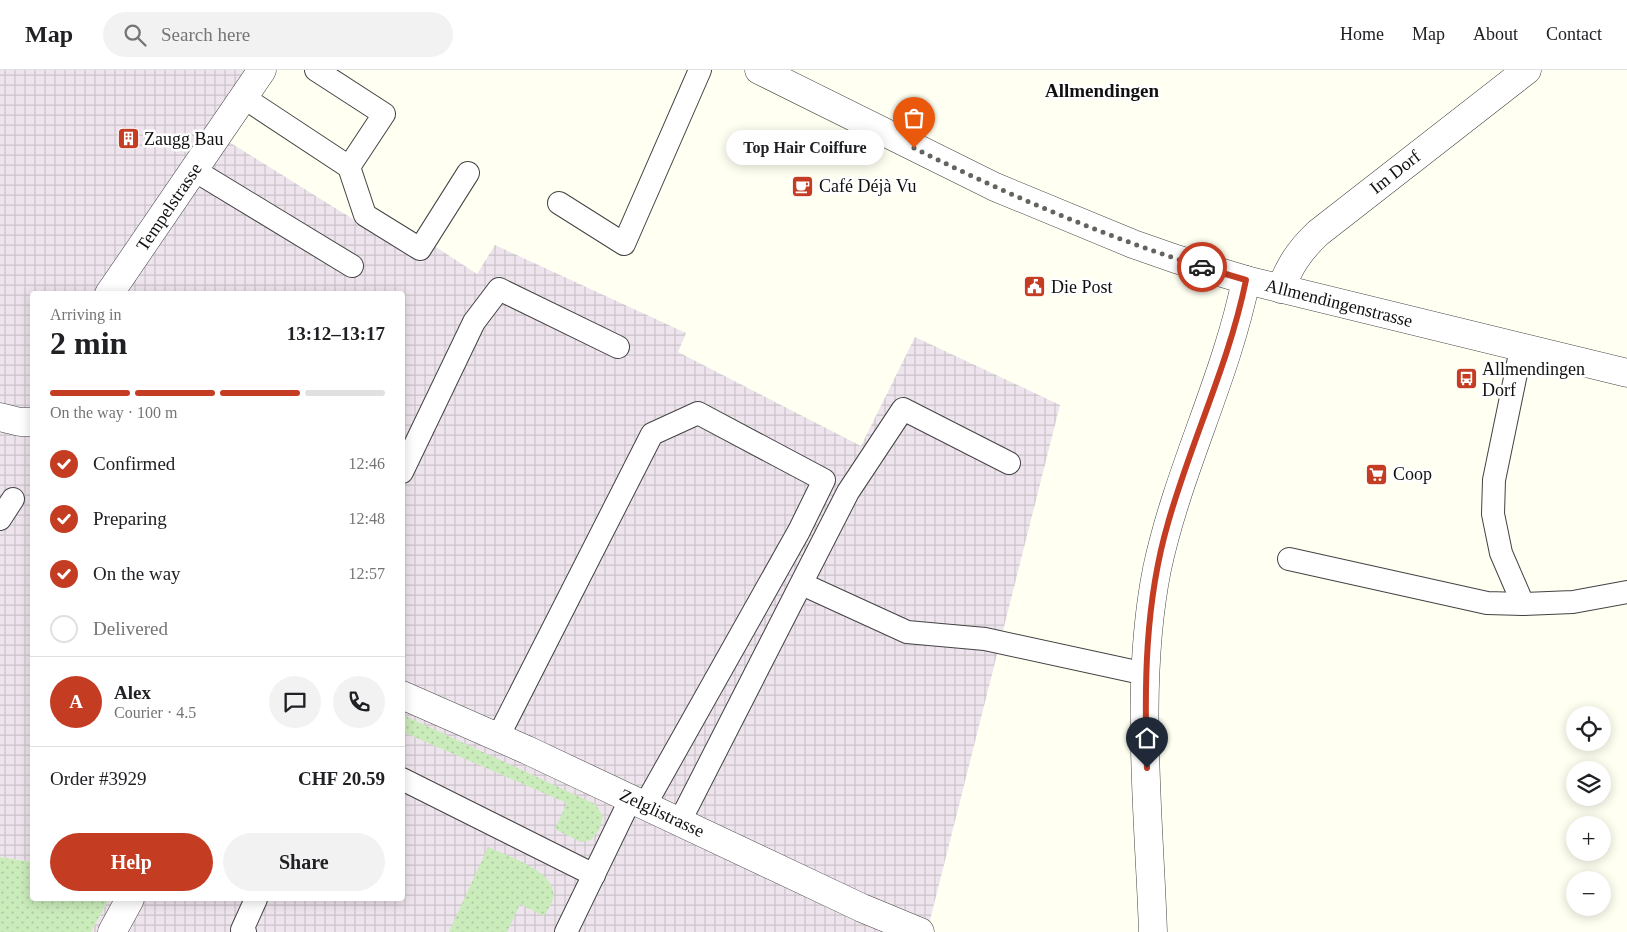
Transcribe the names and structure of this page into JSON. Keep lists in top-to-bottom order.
{
  "streets": {
    "street": [
      "Im Dorf",
      "Tempelstrasse",
      "Allmendingenstrasse",
      "Zelglistrasse"
    ]
  },
  "crossings": [
    ["Im Dorf", "Allmendingenstrasse"]
  ],
  "districts": ["Allmendingen"],
  "places": {
    "building": ["Zaugg Bau"],
    "other": ["Top Hair Coiffure"],
    "cafe": ["Café Déjà Vu"],
    "public building": ["Die Post"],
    "bus stop": ["Allmendingen Dorf"],
    "supermarket": ["Coop"]
  },
  "page": {
    "header": "Map",
    "search": "Search here",
    "nav": [
      "Home",
      "Map",
      "About",
      "Contact"
    ],
    "bubble": "Top Hair Coiffure",
    "heading": ["2 min", "Arriving in", "13:12–13:17"],
    "panel": [
      "Alex",
      "Courier · 4.5",
      "Order #3929",
      "CHF 20.59"
    ],
    "bar": "On the way · 100 m",
    "list": [
      ["Confirmed", "12:46"],
      ["Preparing", "12:48"],
      ["On the way", "12:57"],
      "Delivered"
    ],
    "round": "A",
    "map_buttons": ["+", "−"],
    "buttons": ["Help", "Share"]
  }
}
